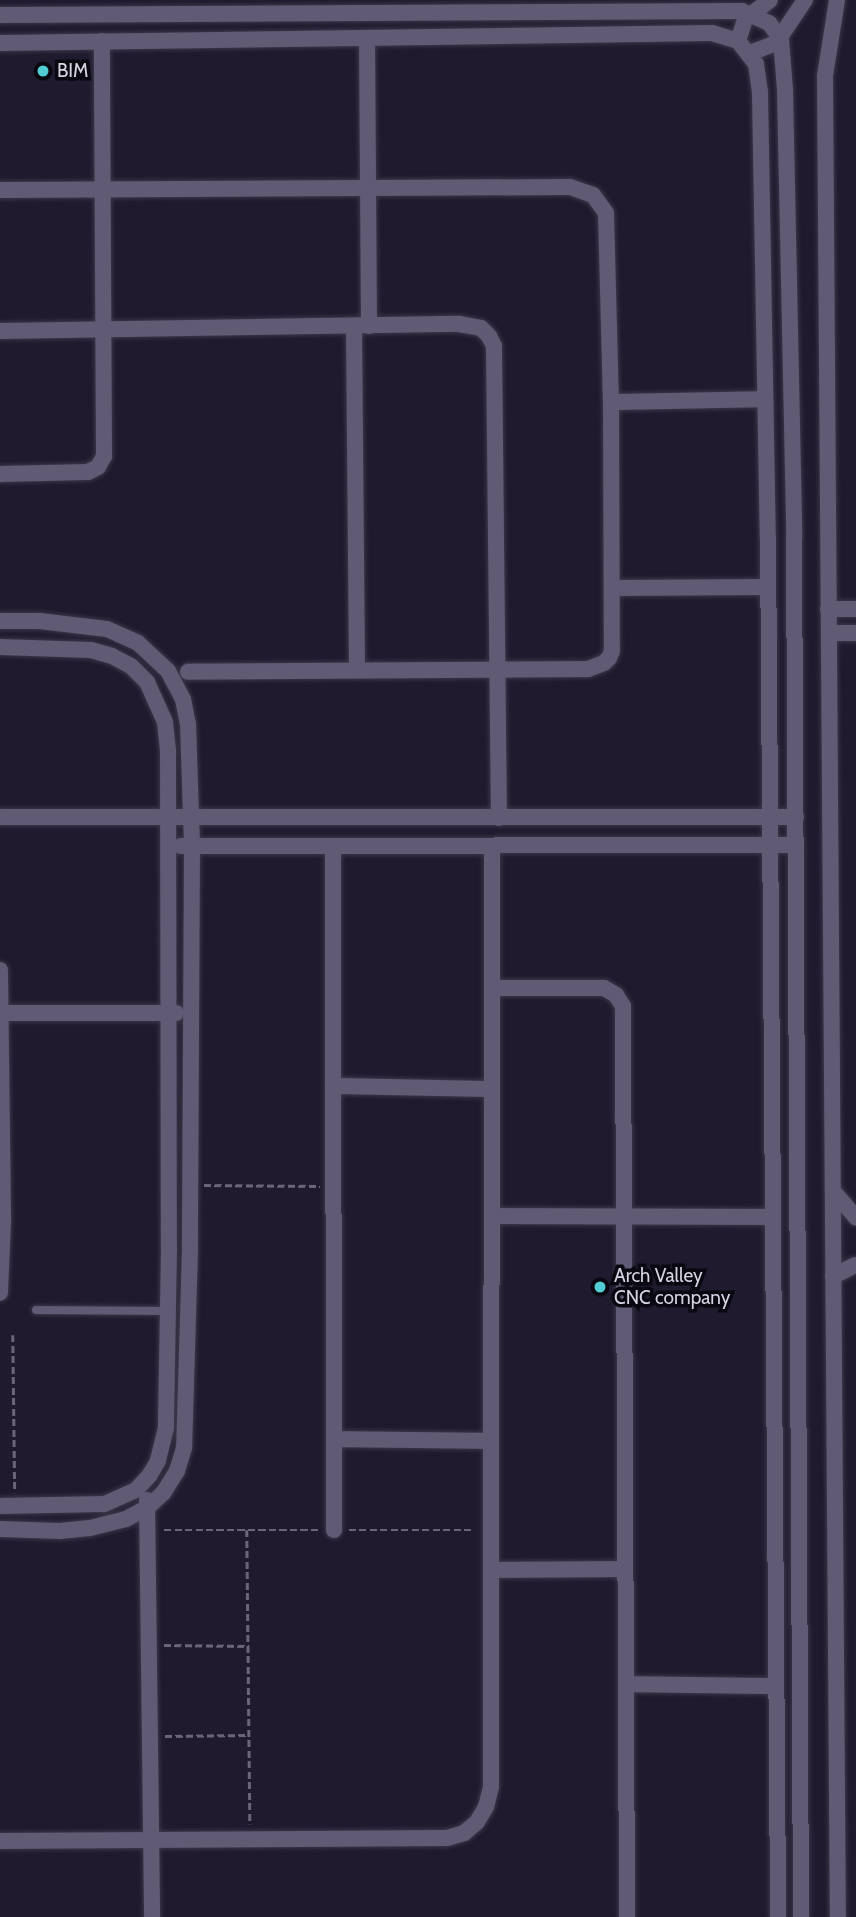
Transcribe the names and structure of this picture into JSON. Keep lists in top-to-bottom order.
{
  "places": ["BIM", "Arch Valley CNC company"]
}
